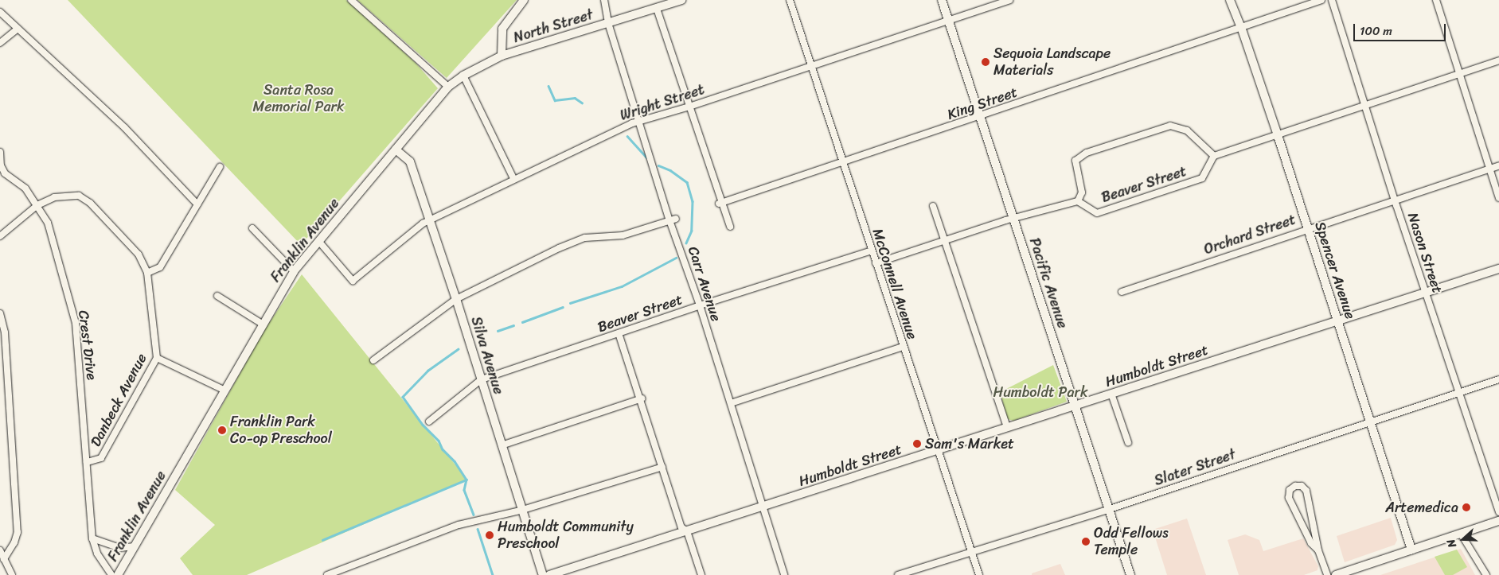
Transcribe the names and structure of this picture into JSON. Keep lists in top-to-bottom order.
{
  "streets": {
    "street": [
      "North Street",
      "Wright Street",
      "King Street",
      "Beaver Street",
      "Orchard Street",
      "Franklin Avenue",
      "Nason Street",
      "Spencer Avenue",
      "Pacific Avenue",
      "Carr Avenue",
      "McConnell Avenue",
      "Crest Drive",
      "Silva Avenue",
      "Humboldt Street",
      "Danbeck Avenue",
      "Slater Street"
    ]
  },
  "crossings": [
    ["North Street", "Franklin Avenue"],
    ["North Street", "Carr Avenue"],
    ["Wright Street", "Franklin Avenue"],
    ["Wright Street", "Pacific Avenue"],
    ["Wright Street", "Carr Avenue"],
    ["Wright Street", "McConnell Avenue"],
    ["Wright Street", "Silva Avenue"],
    ["King Street", "Spencer Avenue"],
    ["King Street", "Pacific Avenue"],
    ["King Street", "McConnell Avenue"],
    ["Beaver Street", "Carr Avenue"],
    ["Beaver Street", "McConnell Avenue"],
    ["Beaver Street", "Silva Avenue"],
    ["Orchard Street", "Nason Street"],
    ["Orchard Street", "Spencer Avenue"],
    ["Franklin Avenue", "Silva Avenue"],
    ["Nason Street", "Humboldt Street"],
    ["Nason Street", "Slater Street"],
    ["Spencer Avenue", "Humboldt Street"],
    ["Spencer Avenue", "Slater Street"],
    ["Pacific Avenue", "Humboldt Street"],
    ["Pacific Avenue", "Slater Street"],
    ["Carr Avenue", "Humboldt Street"],
    ["McConnell Avenue", "Humboldt Street"],
    ["McConnell Avenue", "Slater Street"],
    ["Crest Drive", "Danbeck Avenue"]
  ],
  "parks": ["Santa Rosa Memorial Park", "Humboldt Park"],
  "places": [
    "Sequoia Landscape Materials",
    "Franklin Park Co-op Preschool",
    "Sam's Market",
    "Artemedica",
    "Humboldt Community Preschool",
    "Odd Fellows Temple"
  ],
  "scale_bar": "100 m",
  "north": "left"
}
